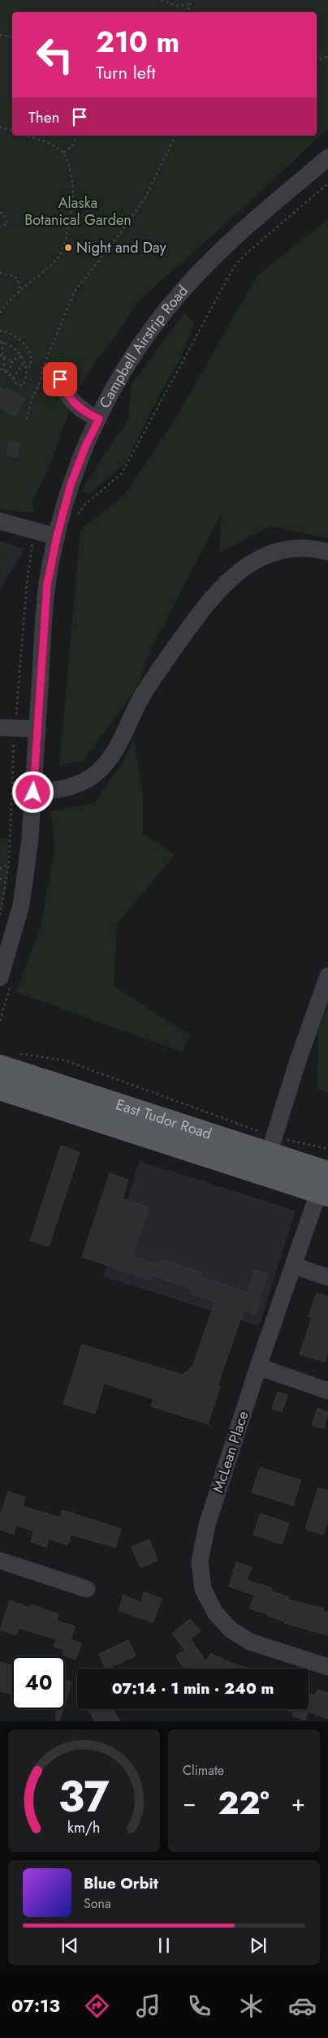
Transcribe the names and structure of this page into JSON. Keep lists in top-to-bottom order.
{
  "streets": {
    "main road": ["East Tudor Road"],
    "street": ["Campbell Airstrip Road", "McLean Place"]
  },
  "crossings": [
    ["East Tudor Road", "McLean Place"]
  ],
  "parks": ["Alaska Botanical Garden"],
  "places": ["Night and Day"],
  "page": {
    "turn": ["210 m", "Turn left"],
    "then": "Then",
    "limit": "40",
    "trip": "07:14 · 1 min · 240 m",
    "tile": "Climate",
    "heat": ["−", "22°", "+"],
    "song": ["Blue Orbit", "Sona"],
    "tabs": "07:13",
    "gauge": ["37", "km/h"]
  }
}
